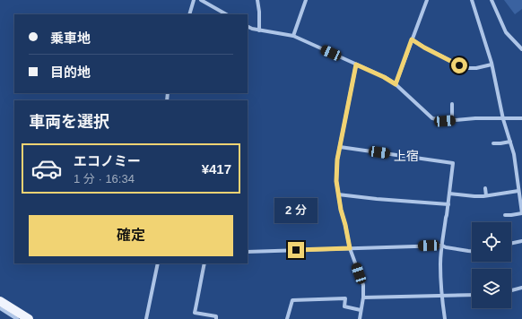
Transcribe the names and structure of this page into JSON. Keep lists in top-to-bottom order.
{
  "districts": ["上宿"],
  "page": {
    "banner": ["乗車地", "目的地"],
    "heading": "車両を選択",
    "list": [
      {
        "name": "エコノミー",
        "note": "1 分 · 16:34",
        "value": "¥417"
      }
    ],
    "bubble": "2 分",
    "buttons": "確定"
  }
}
